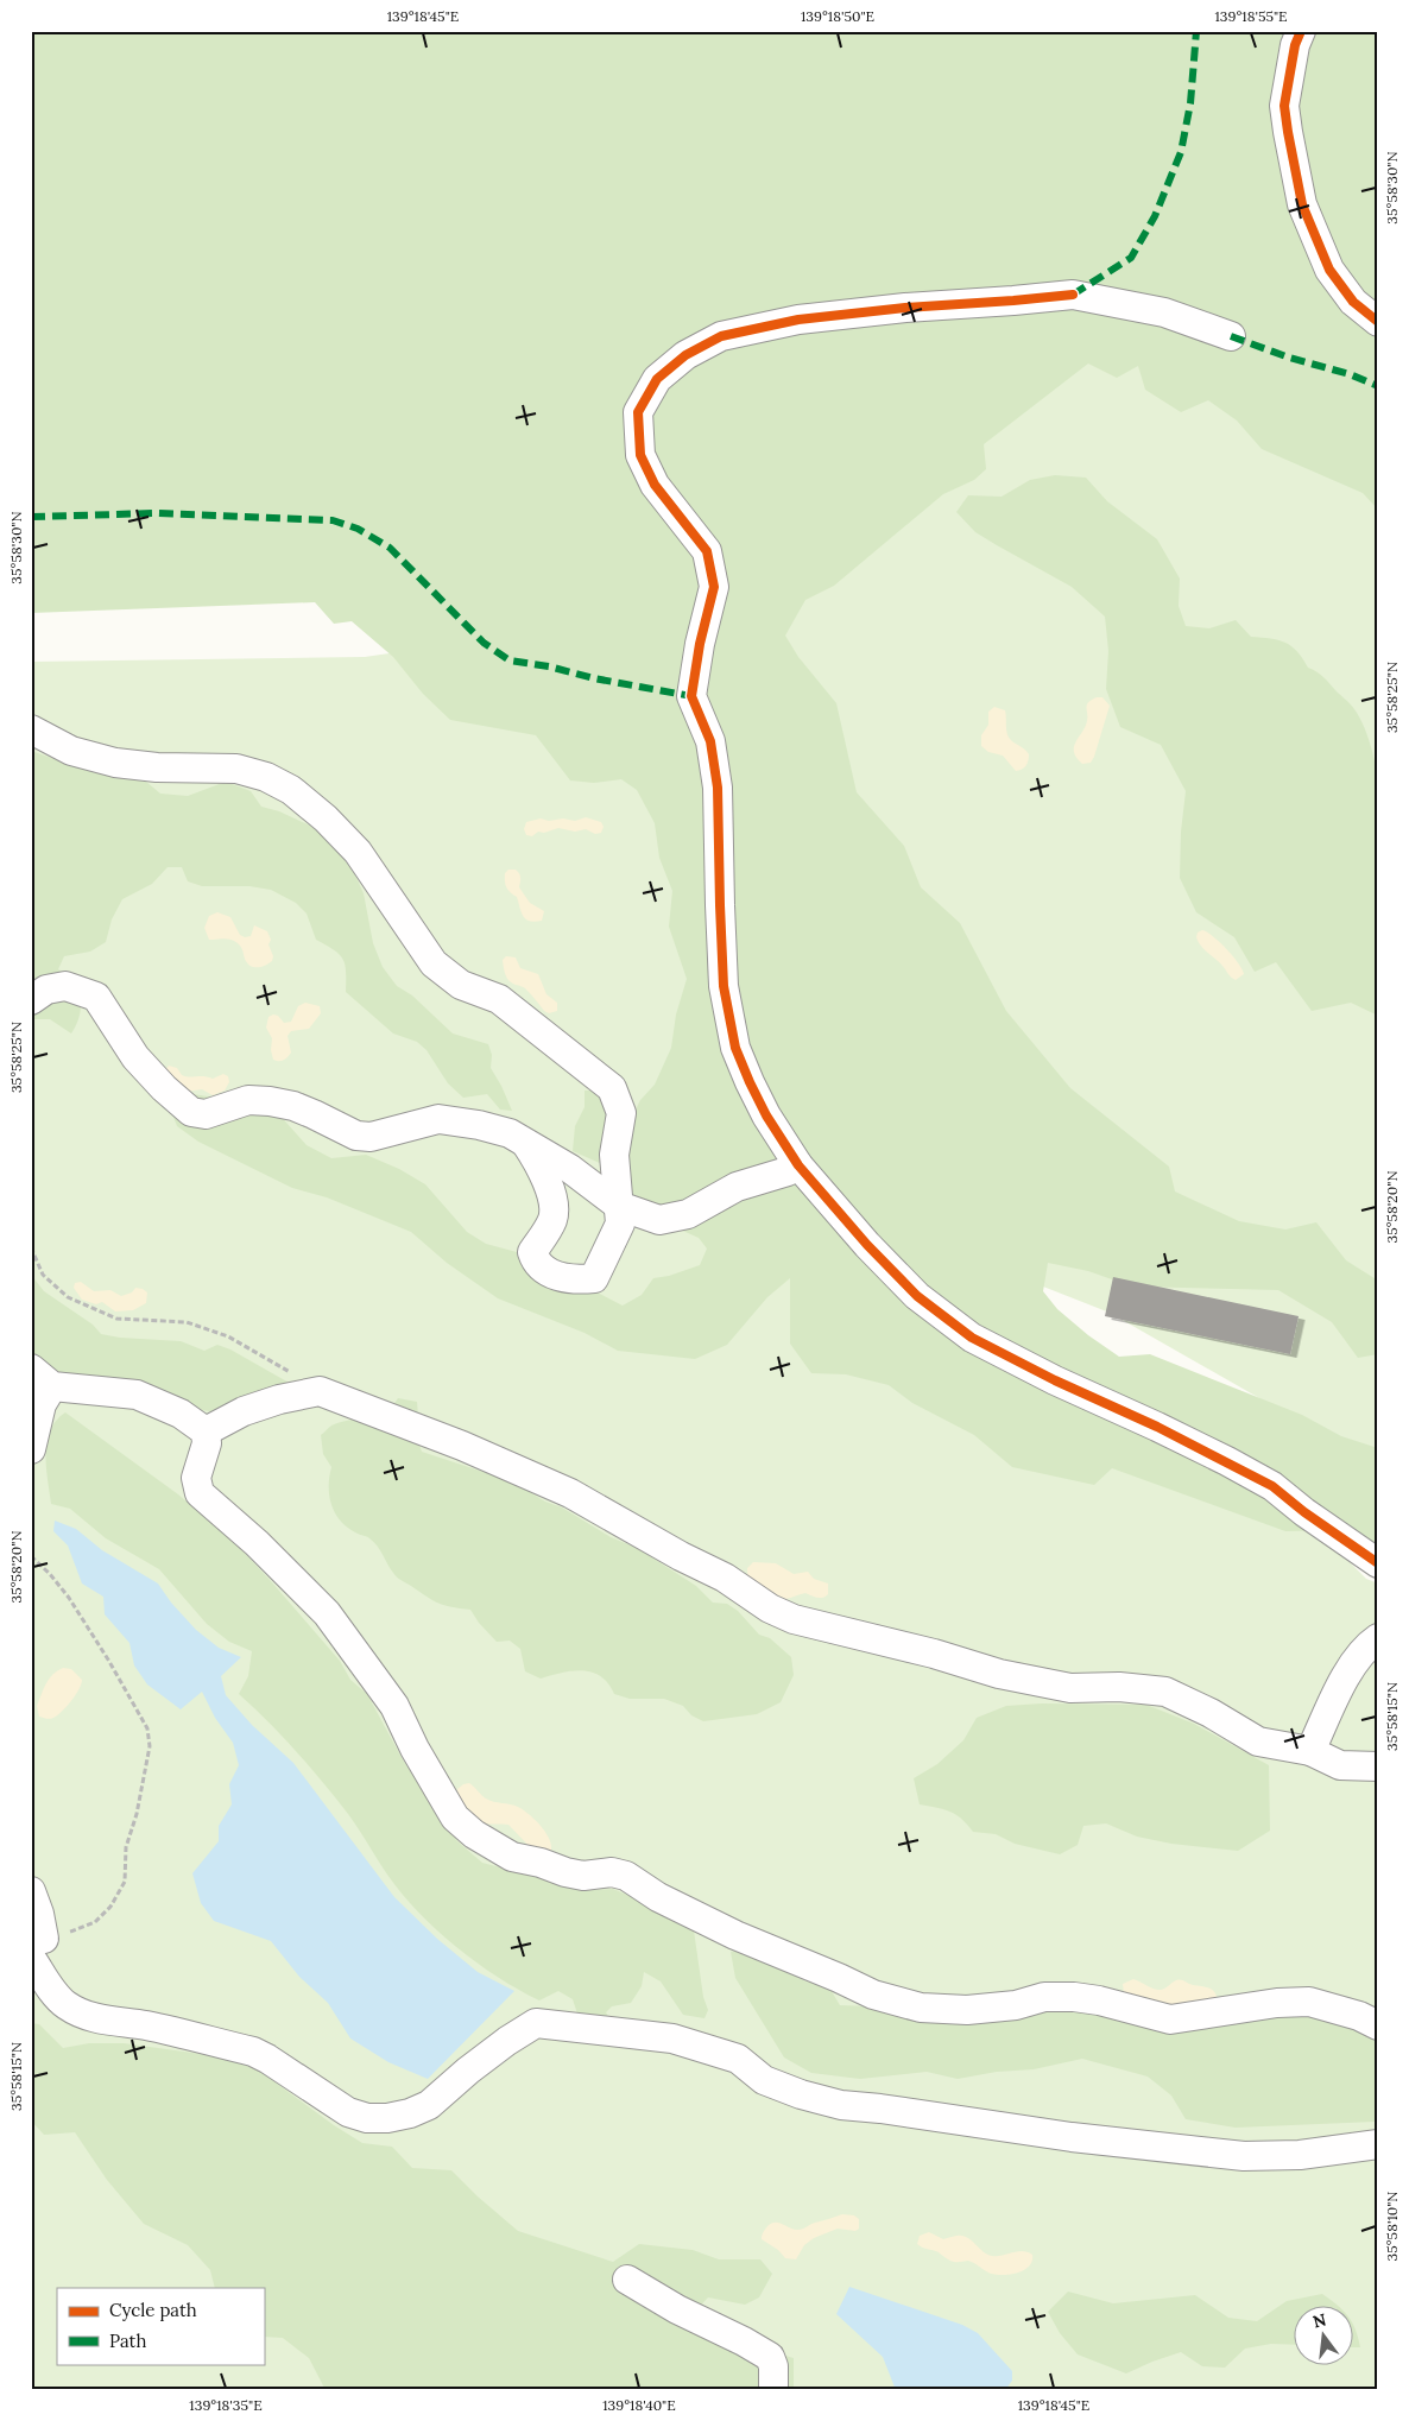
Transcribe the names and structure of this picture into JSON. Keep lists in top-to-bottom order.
{
  "legend": ["Cycle path", "Path"],
  "north": "top",
  "coordinates": [
    "139°18'45\"E",
    "139°18'50\"E",
    "139°18'55\"E",
    "35°58'30\"N",
    "35°58'25\"N",
    "35°58'20\"N",
    "35°58'15\"N",
    "35°58'10\"N",
    "139°18'35\"E",
    "139°18'40\"E"
  ]
}
